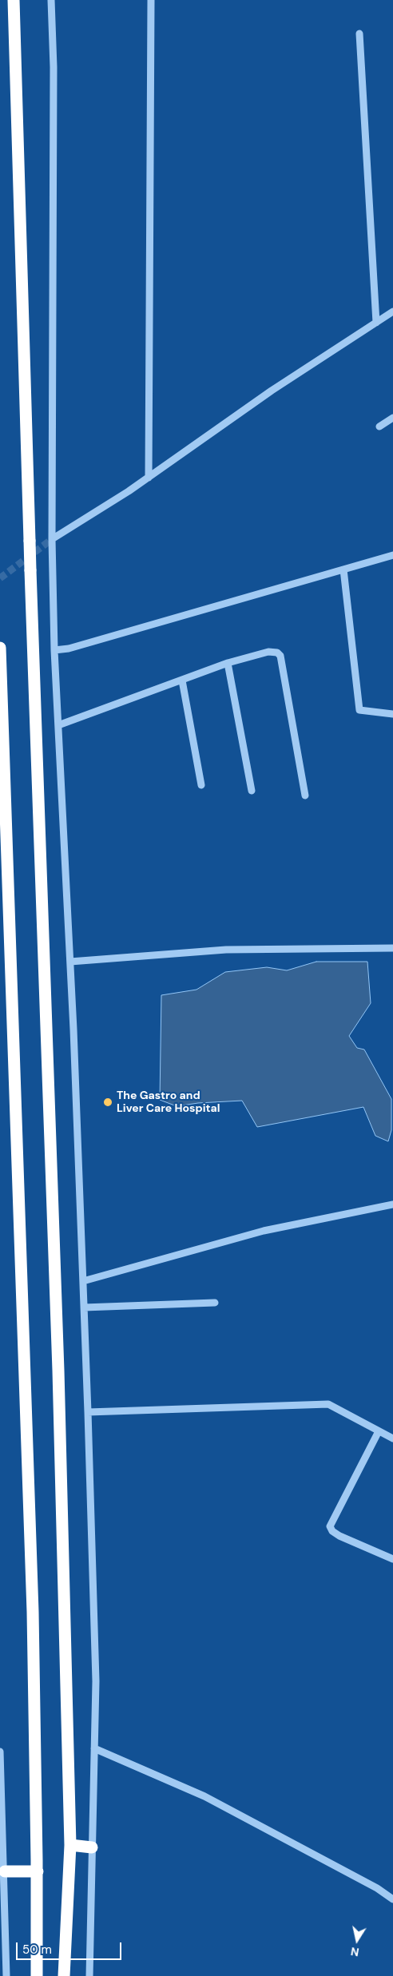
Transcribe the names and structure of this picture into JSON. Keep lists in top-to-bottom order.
{
  "places": ["The Gastro and Liver Care Hospital"],
  "scale_bar": "50 m",
  "north": "bottom"
}
